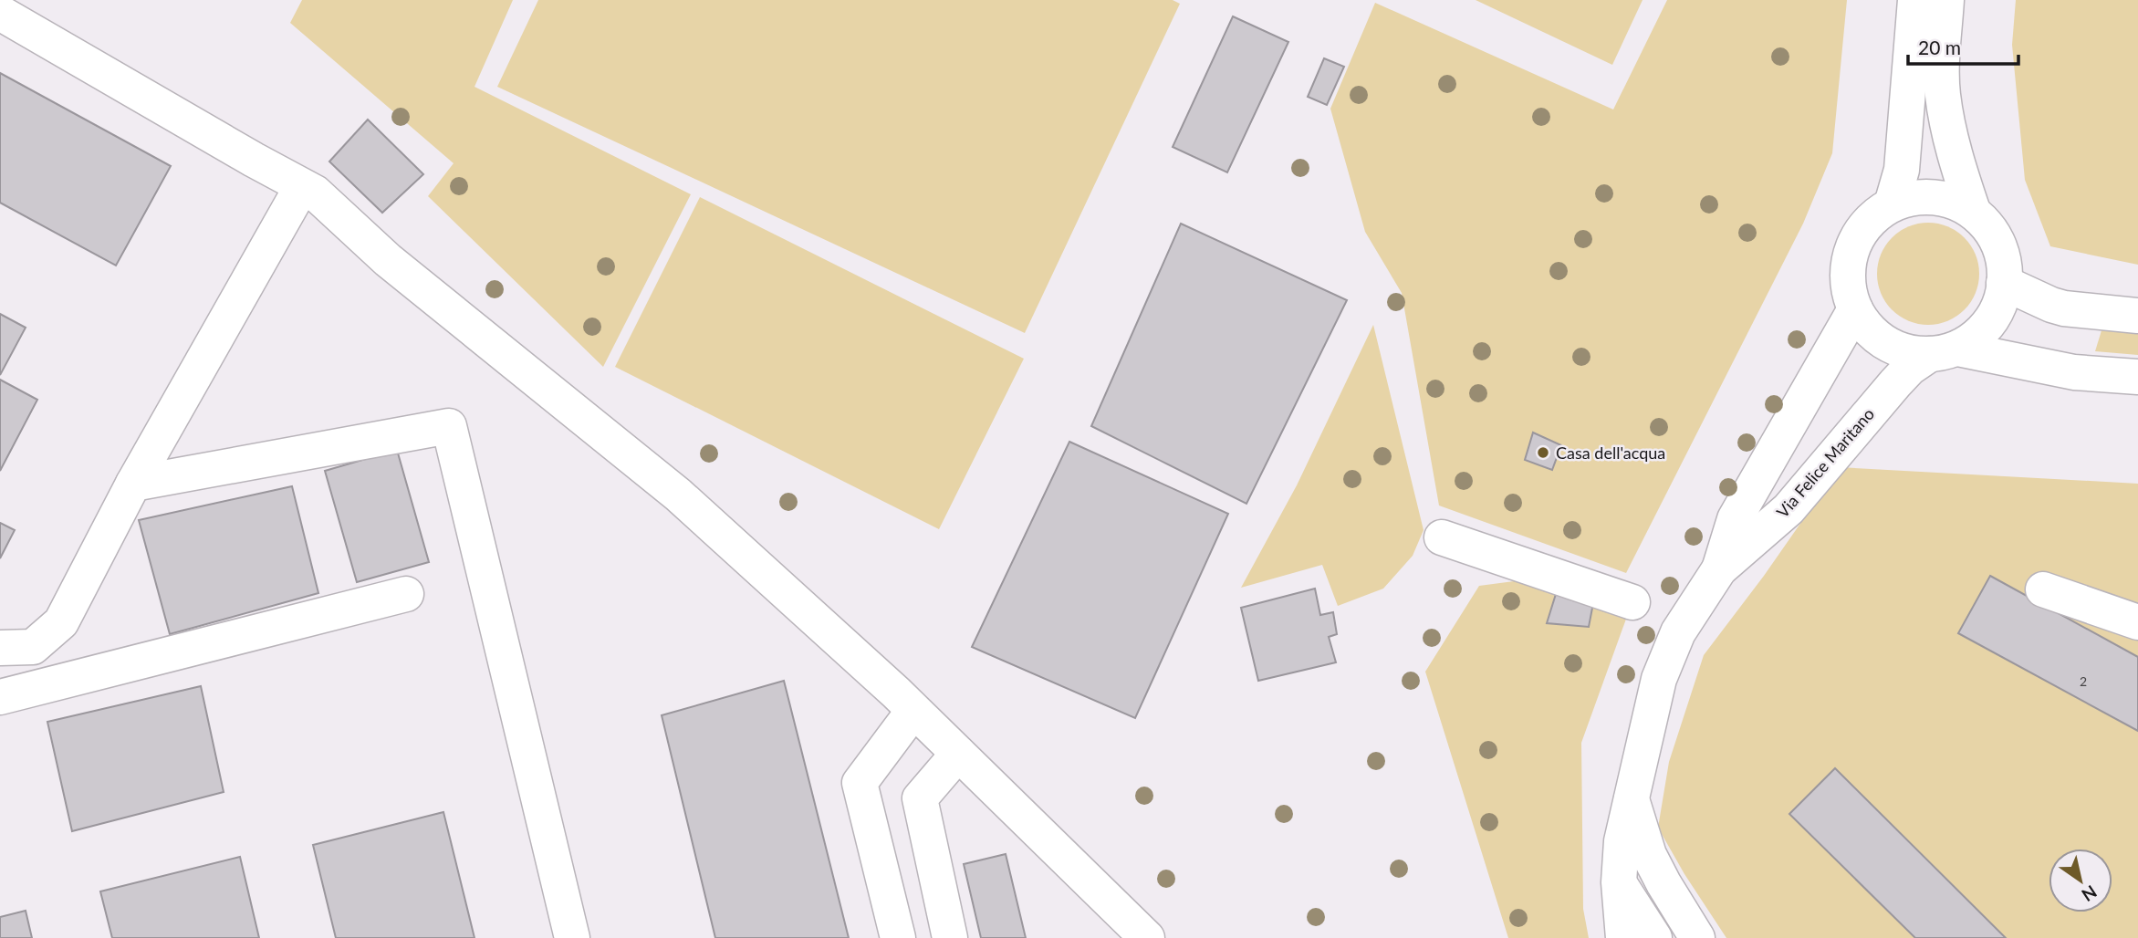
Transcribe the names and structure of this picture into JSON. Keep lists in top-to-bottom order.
{
  "streets": {
    "street": ["Via Felice Maritano"]
  },
  "places": ["Casa dell'acqua"],
  "house_numbers": ["2"],
  "scale_bar": "20 m",
  "north": "bottom right"
}
